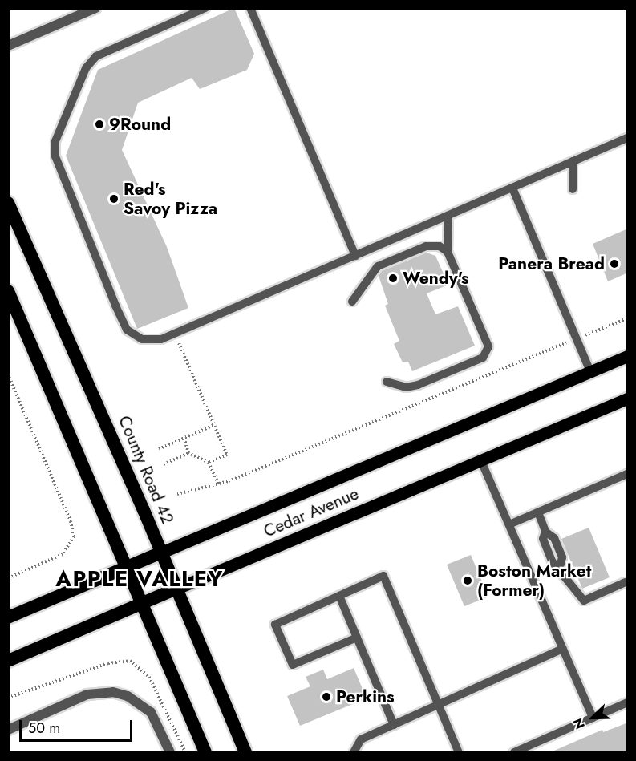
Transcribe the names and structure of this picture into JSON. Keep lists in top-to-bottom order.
{
  "streets": {
    "highway": ["County Road 42", "Cedar Avenue"]
  },
  "crossings": [
    ["County Road 42", "Cedar Avenue"]
  ],
  "districts": ["APPLE VALLEY"],
  "places": [
    "9Round",
    "Red's Savoy Pizza",
    "Panera Bread",
    "Wendy's",
    "Boston Market (Former)",
    "Perkins"
  ],
  "scale_bar": "50 m",
  "north": "bottom left"
}
